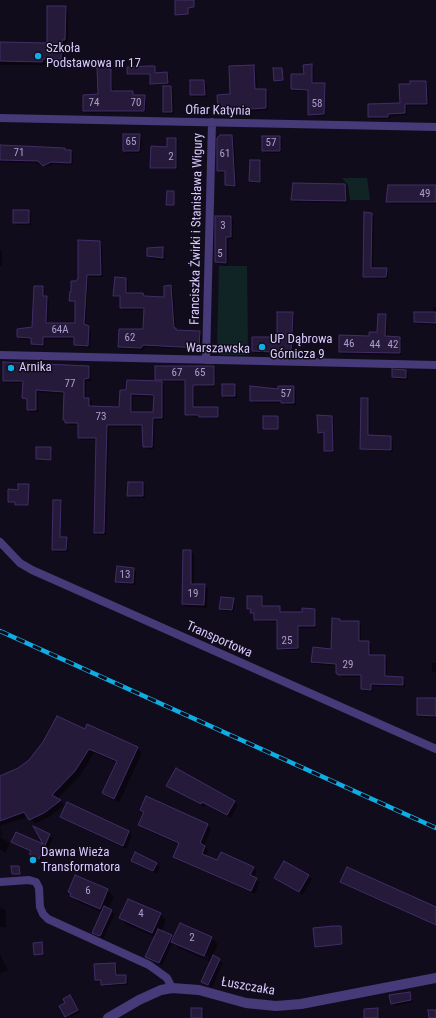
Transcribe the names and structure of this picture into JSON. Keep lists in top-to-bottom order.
{
  "streets": {
    "street": [
      "Ofiar Katynia",
      "Franciszka Żwirki i Stanisława Wigury",
      "Warszawska",
      "Transportowa",
      "Łuszczaka"
    ]
  },
  "crossings": [
    ["Ofiar Katynia", "Franciszka Żwirki i Stanisława Wigury"],
    ["Franciszka Żwirki i Stanisława Wigury", "Warszawska"]
  ],
  "places": [
    "Szkoła Podstawowa nr 17",
    "UP Dąbrowa Górnicza 9",
    "Arnika",
    "Dawna Wieża Transformatora"
  ],
  "house_numbers": [
    "74",
    "70",
    "58",
    "65",
    "57",
    "71",
    "61",
    "2",
    "49",
    "3",
    "5",
    "64A",
    "62",
    "46",
    "44",
    "42",
    "67",
    "65",
    "77",
    "57",
    "73",
    "13",
    "19",
    "25",
    "29",
    "6",
    "4",
    "2"
  ]
}
